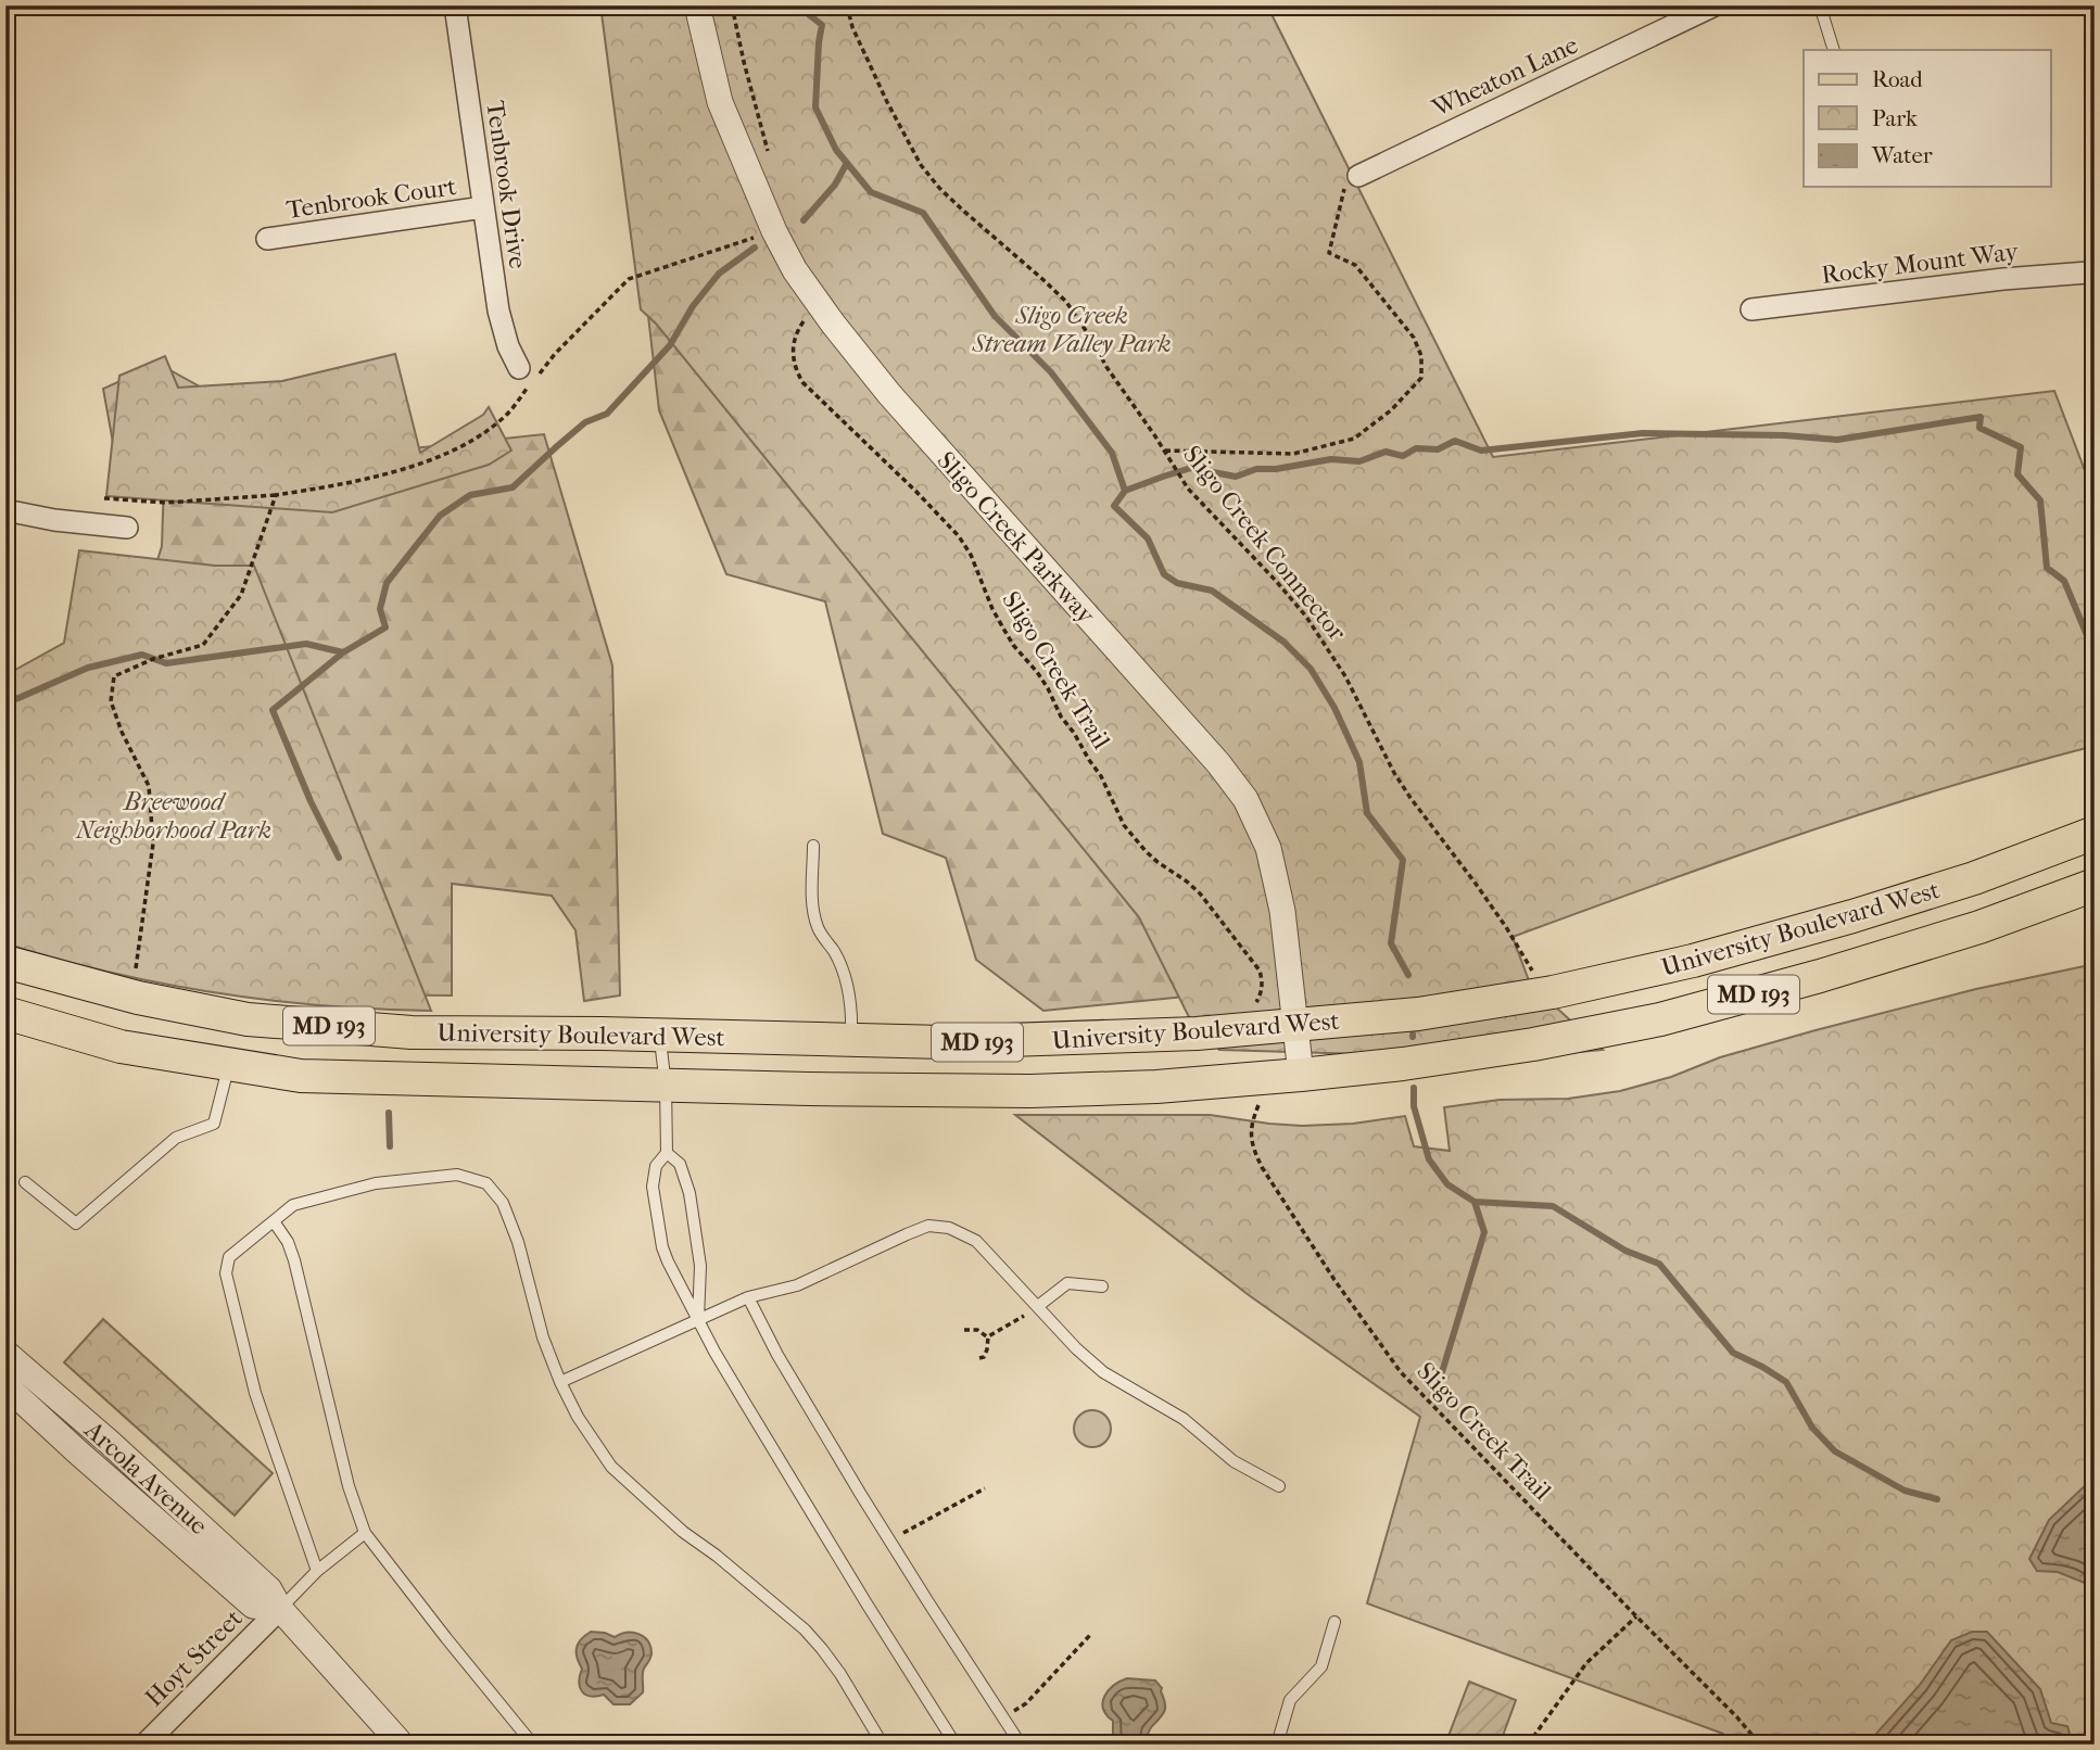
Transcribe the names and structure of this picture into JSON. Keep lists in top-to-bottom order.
{
  "streets": {
    "main road": ["University Boulevard West", "MD 193"],
    "street": [
      "Wheaton Lane",
      "Tenbrook Drive",
      "Tenbrook Court",
      "Rocky Mount Way",
      "Sligo Creek Parkway",
      "Arcola Avenue",
      "Hoyt Street"
    ],
    "path": ["Sligo Creek Connector", "Sligo Creek Trail"]
  },
  "crossings": [
    ["Tenbrook Drive", "Tenbrook Court"],
    ["Sligo Creek Parkway", "University Boulevard West"],
    ["Arcola Avenue", "Hoyt Street"]
  ],
  "parks": ["Sligo Creek Stream Valley Park", "Breewood Neighborhood Park"],
  "legend": ["Road", "Park", "Water"]
}
